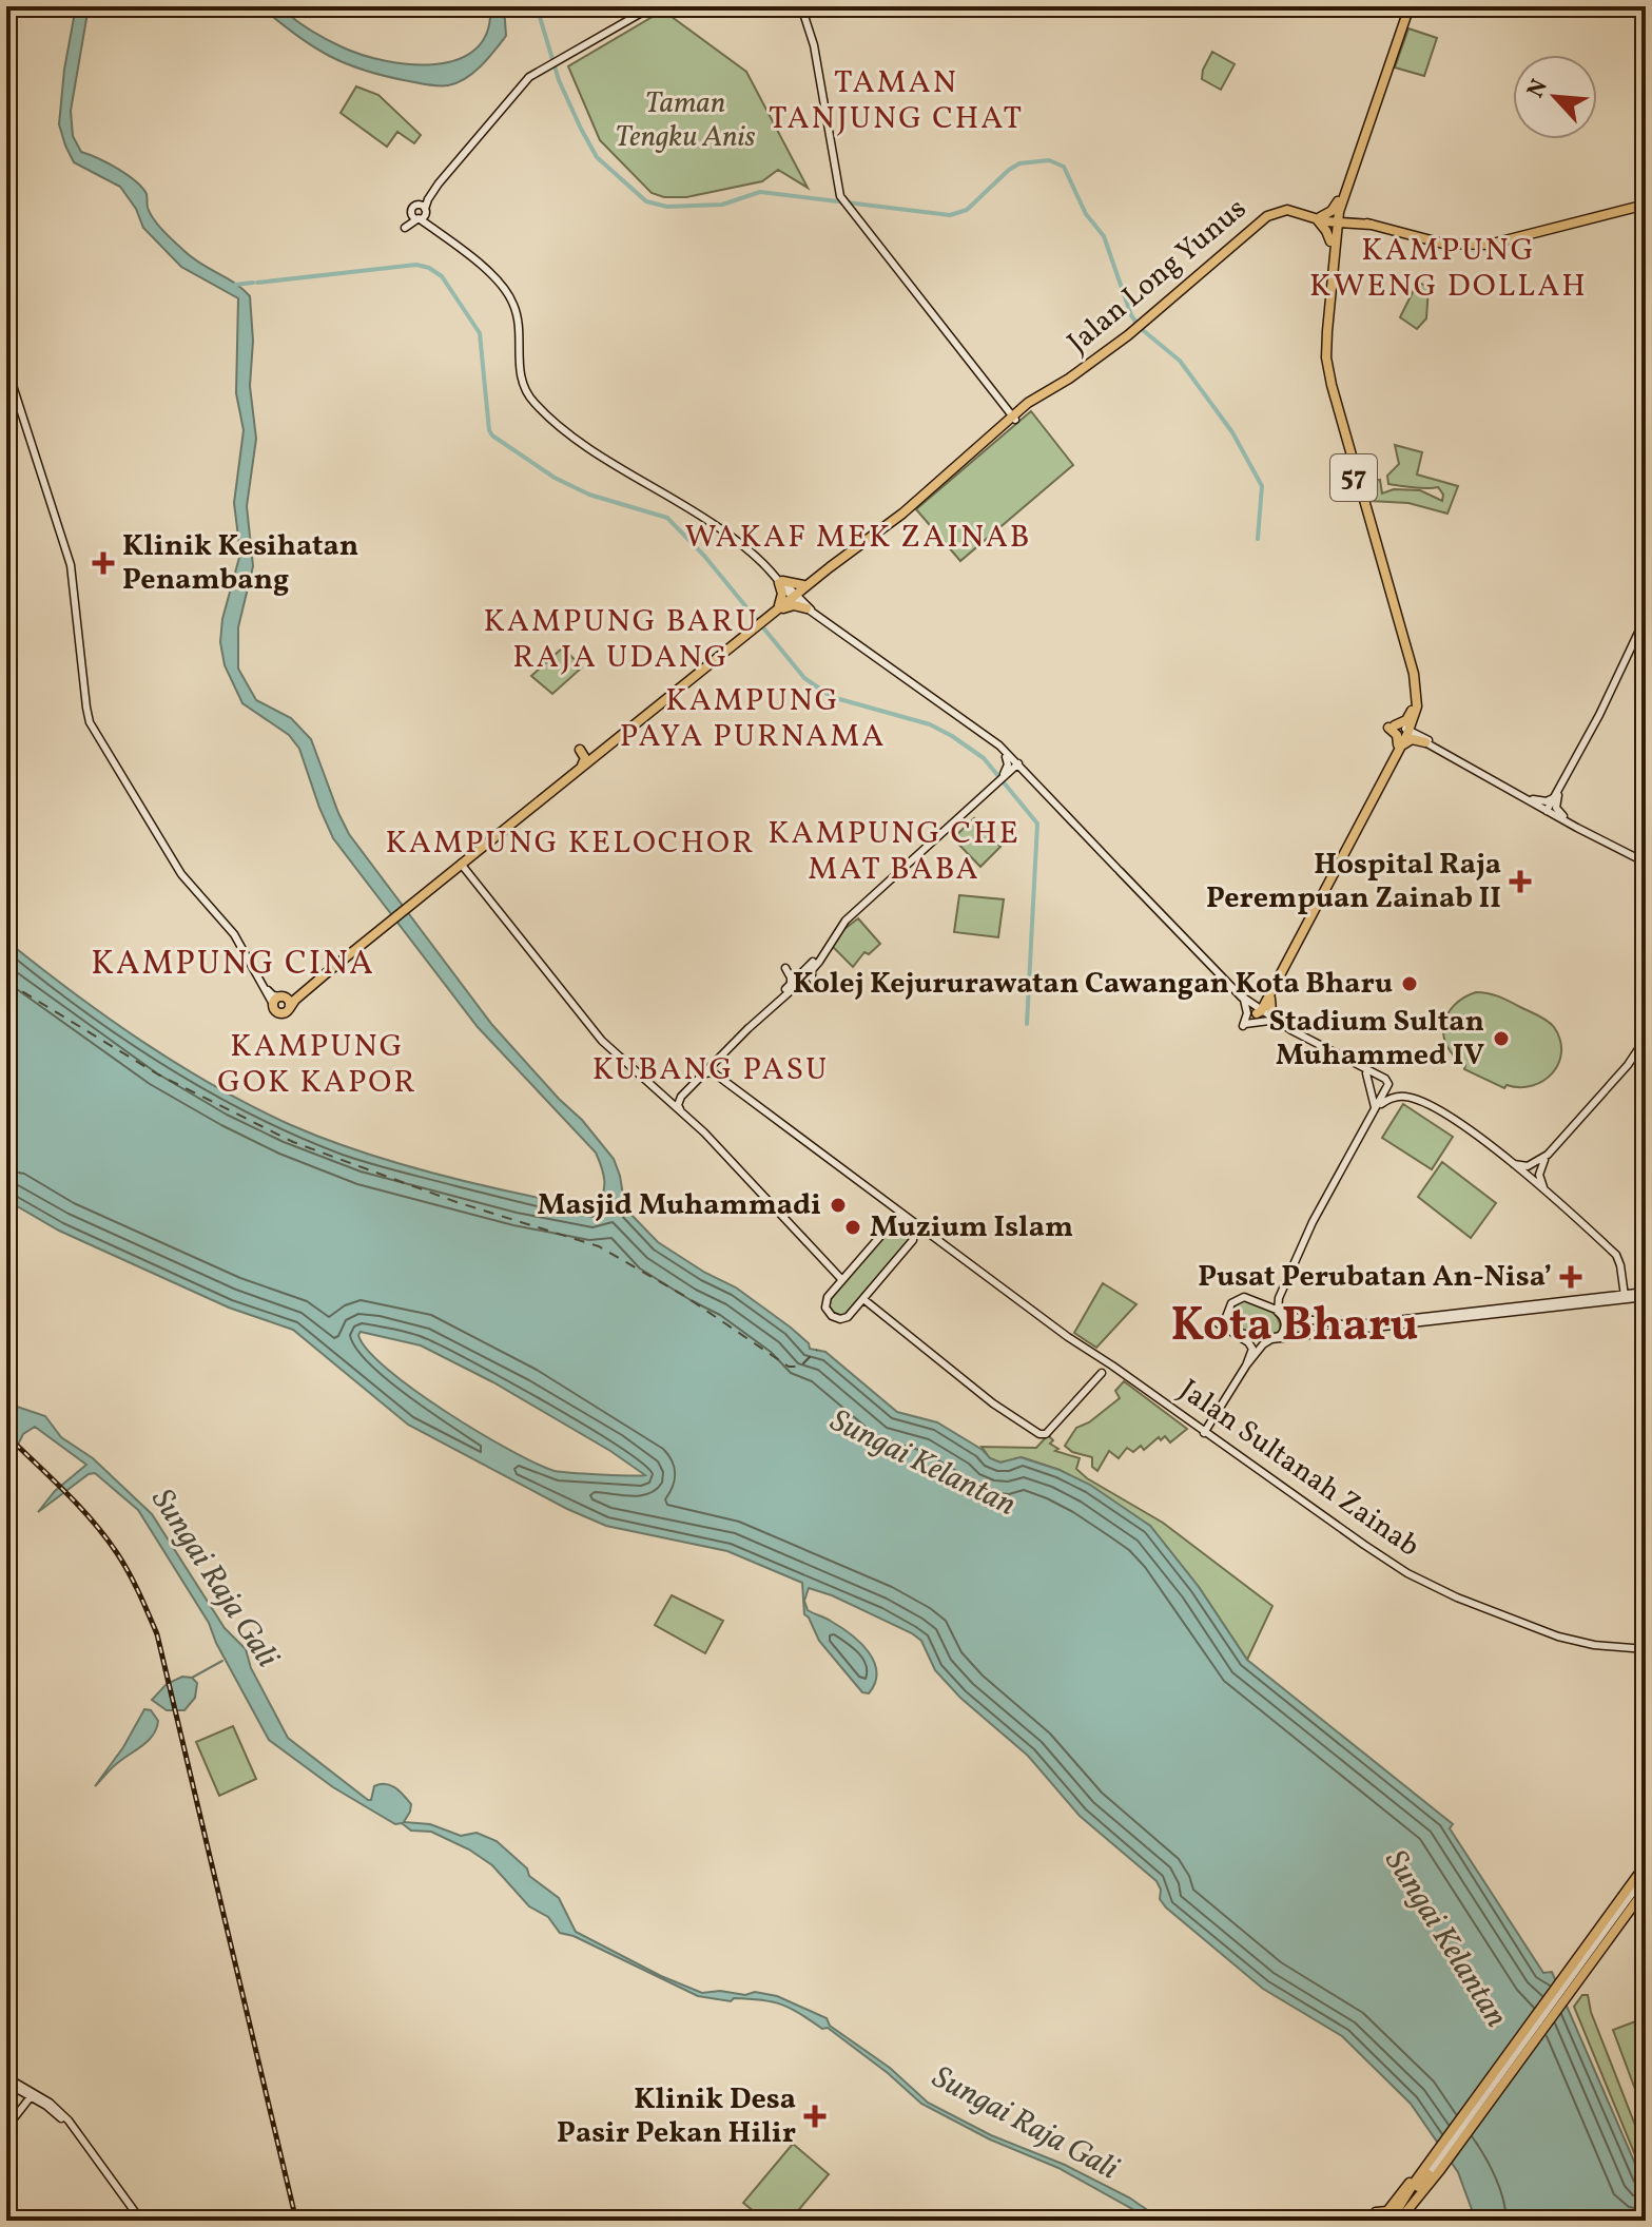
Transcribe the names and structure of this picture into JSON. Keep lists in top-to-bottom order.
{
  "streets": {
    "main road": ["Jalan Long Yunus", "57", "Jalan Sultanah Zainab"]
  },
  "crossings": [
    ["Jalan Long Yunus", "57"]
  ],
  "districts": [
    "TAMAN TANJUNG CHAT",
    "KAMPUNG KWENG DOLLAH",
    "WAKAF MEK ZAINAB",
    "KAMPUNG BARU RAJA UDANG",
    "KAMPUNG PAYA PURNAMA",
    "KAMPUNG CHE MAT BABA",
    "KAMPUNG KELOCHOR",
    "KAMPUNG CINA",
    "KAMPUNG GOK KAPOR",
    "KUBANG PASU",
    "Kota Bharu"
  ],
  "water": ["Sungai Kelantan", "Sungai Raja Gali"],
  "parks": ["Taman Tengku Anis"],
  "places": {
    "health": [
      "Klinik Kesihatan Penambang",
      "Hospital Raja Perempuan Zainab II",
      "Pusat Perubatan An-Nisa’",
      "Klinik Desa Pasir Pekan Hilir"
    ],
    "other": [
      "Kolej Kejururawatan Cawangan Kota Bharu",
      "Stadium Sultan Muhammed IV",
      "Masjid Muhammadi",
      "Muzium Islam"
    ]
  },
  "north": "top left"
}
